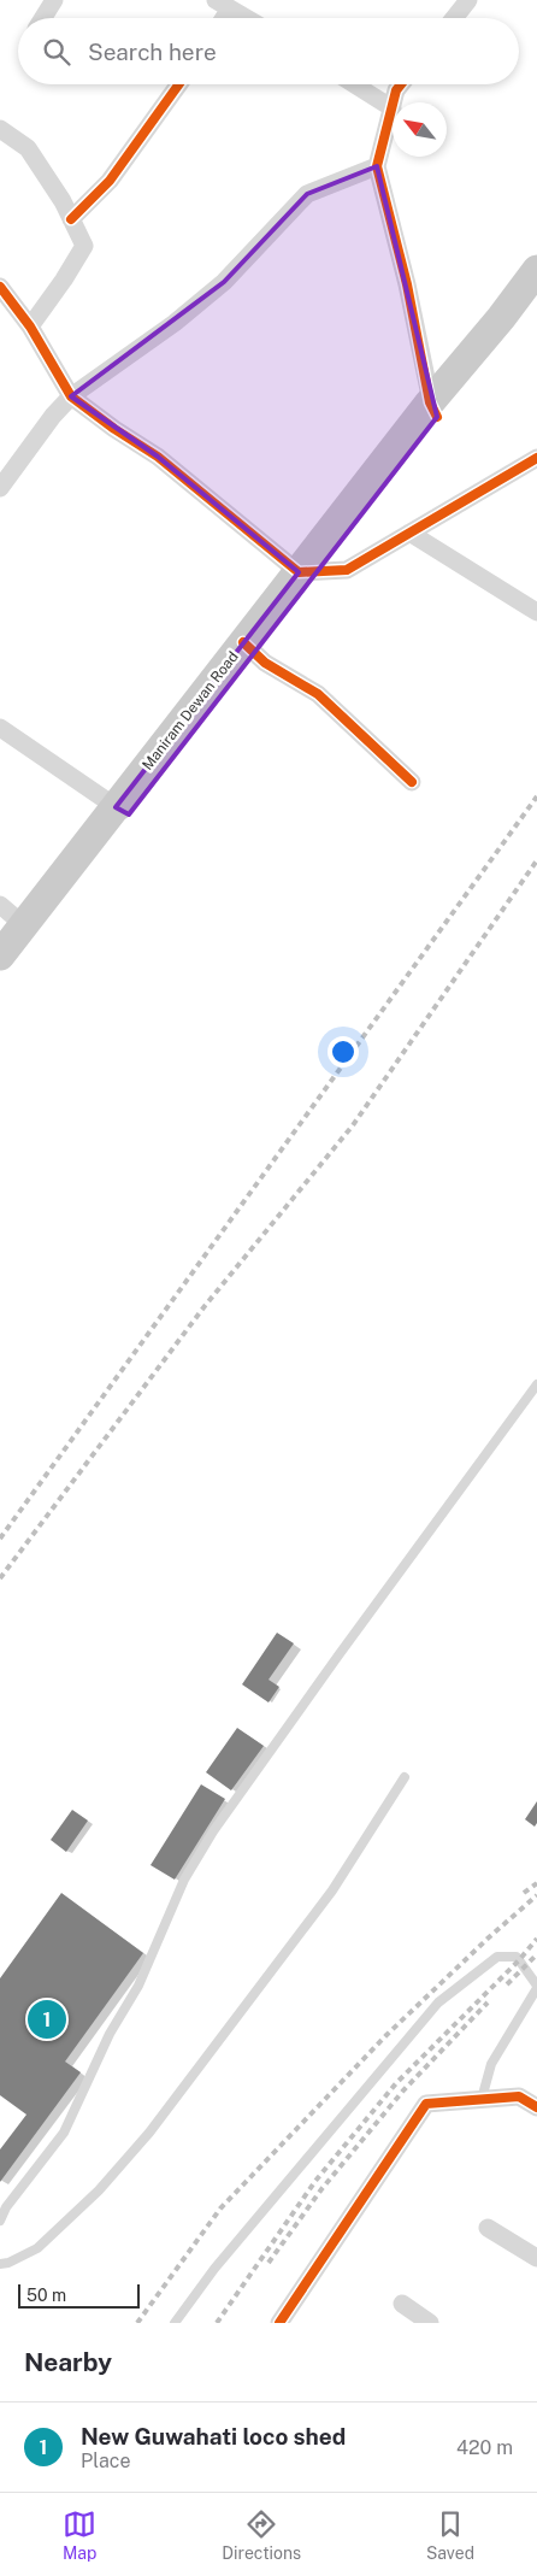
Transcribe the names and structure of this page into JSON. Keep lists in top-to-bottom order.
{
  "streets": {
    "main road": ["Maniram Dewan Road"]
  },
  "scale_bar": "50 m",
  "north": "top left",
  "page": {
    "search": "Search here",
    "pins": "1",
    "scale": "50 m",
    "heading": "Nearby",
    "list": [
      {
        "mark": "1",
        "name": "New Guwahati loco shed",
        "note": "Place",
        "value": "420 m"
      }
    ],
    "nav": ["Map", "Directions", "Saved"]
  }
}
